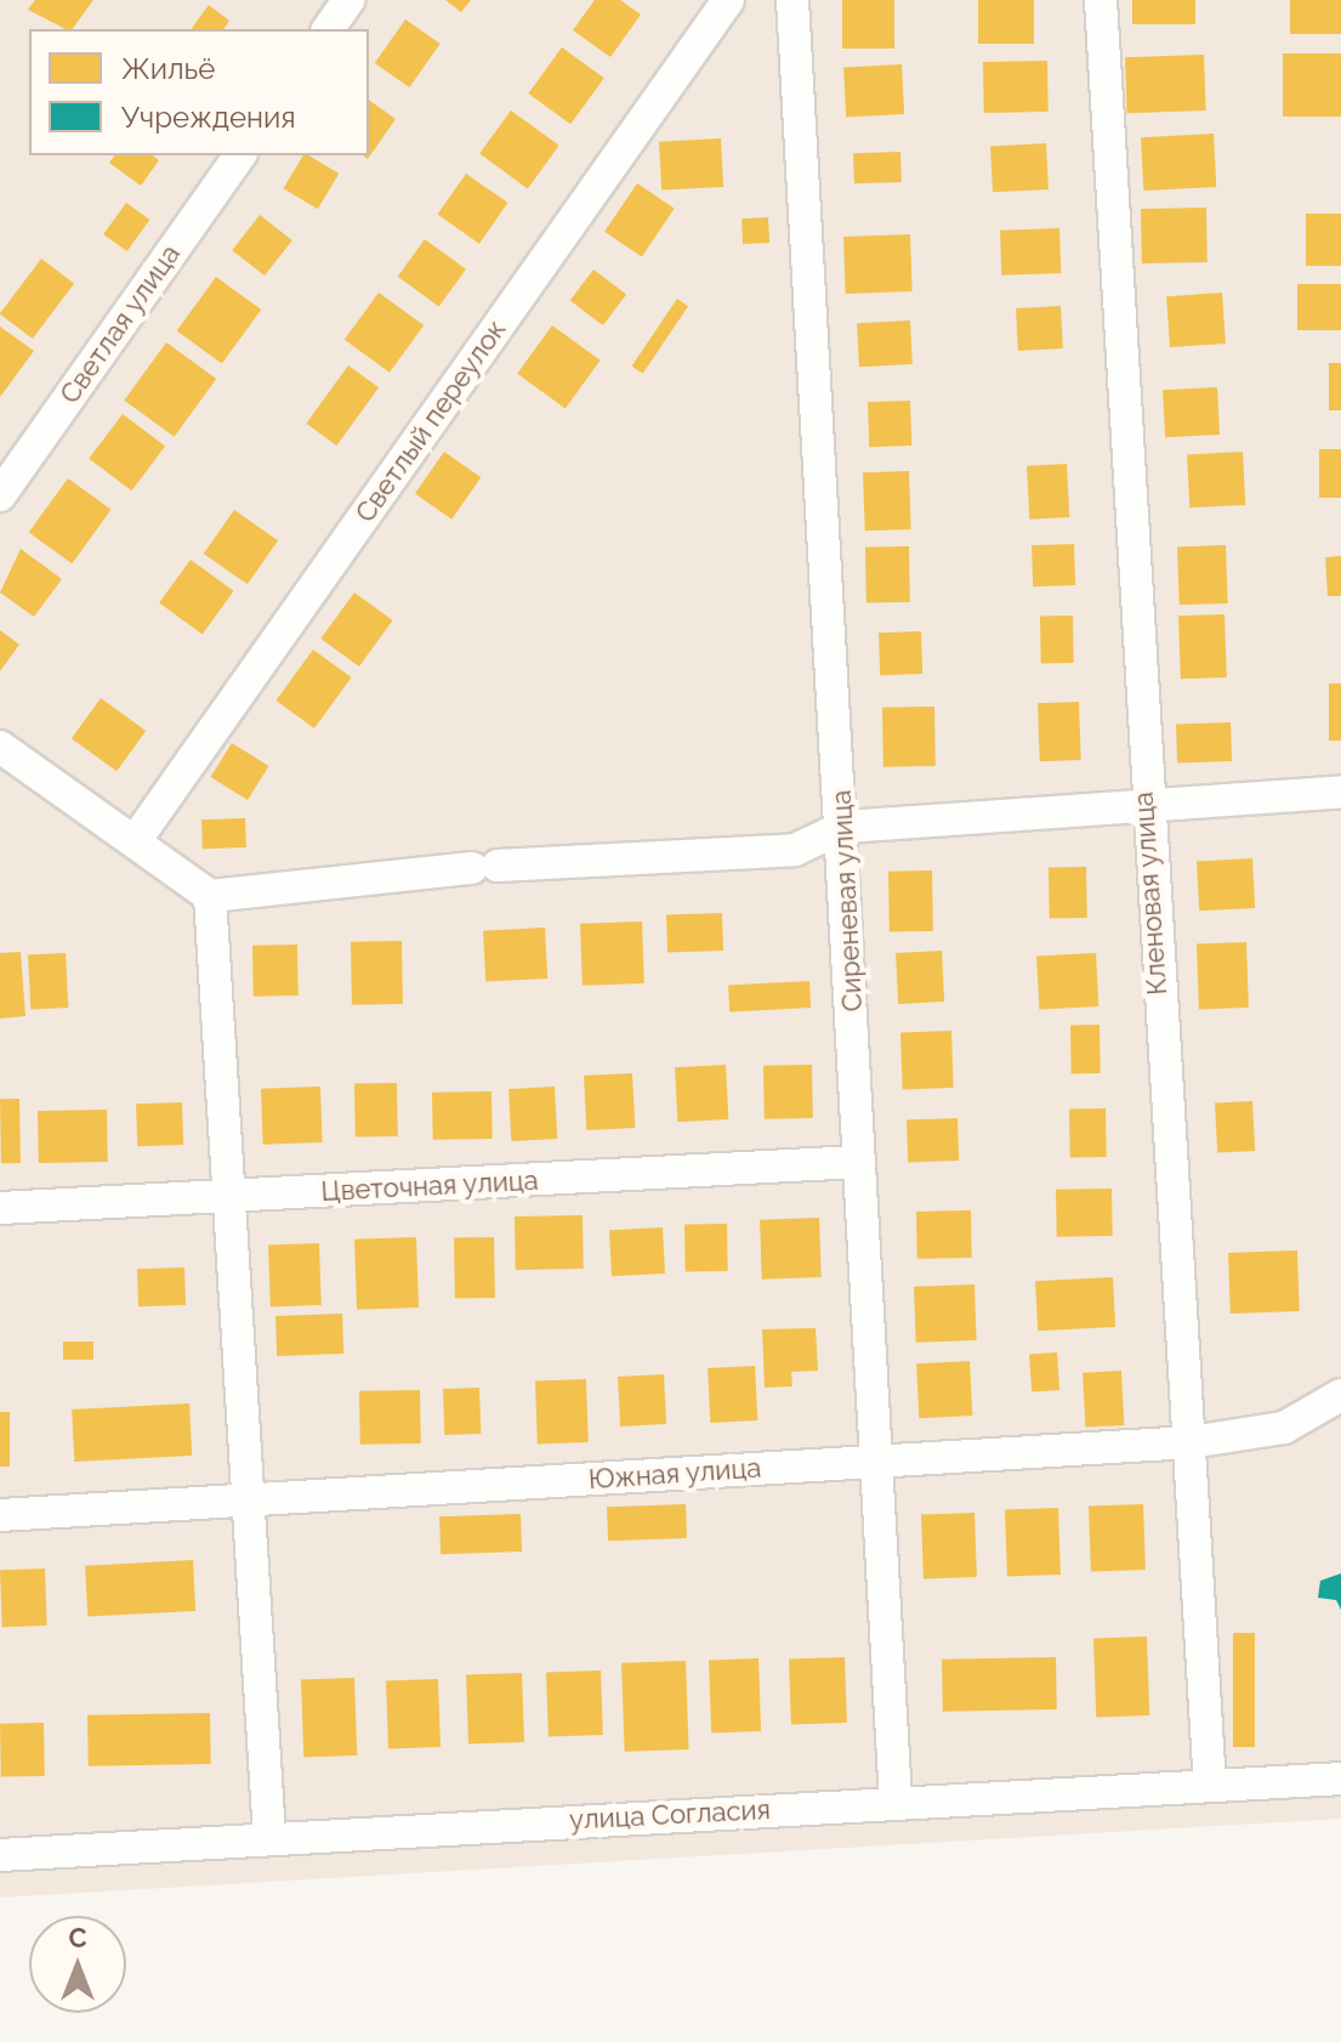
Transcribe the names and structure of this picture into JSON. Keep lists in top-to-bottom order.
{
  "streets": {
    "street": [
      "Светлая улица",
      "Светлый переулок",
      "Кленовая улица",
      "Сиреневая улица",
      "Цветочная улица",
      "Южная улица",
      "улица Согласия"
    ]
  },
  "crossings": [
    ["Кленовая улица", "Южная улица"],
    ["Кленовая улица", "улица Согласия"],
    ["Сиреневая улица", "Цветочная улица"],
    ["Сиреневая улица", "Южная улица"],
    ["Сиреневая улица", "улица Согласия"]
  ],
  "legend": ["Жильё", "Учреждения"],
  "north": "top"
}
